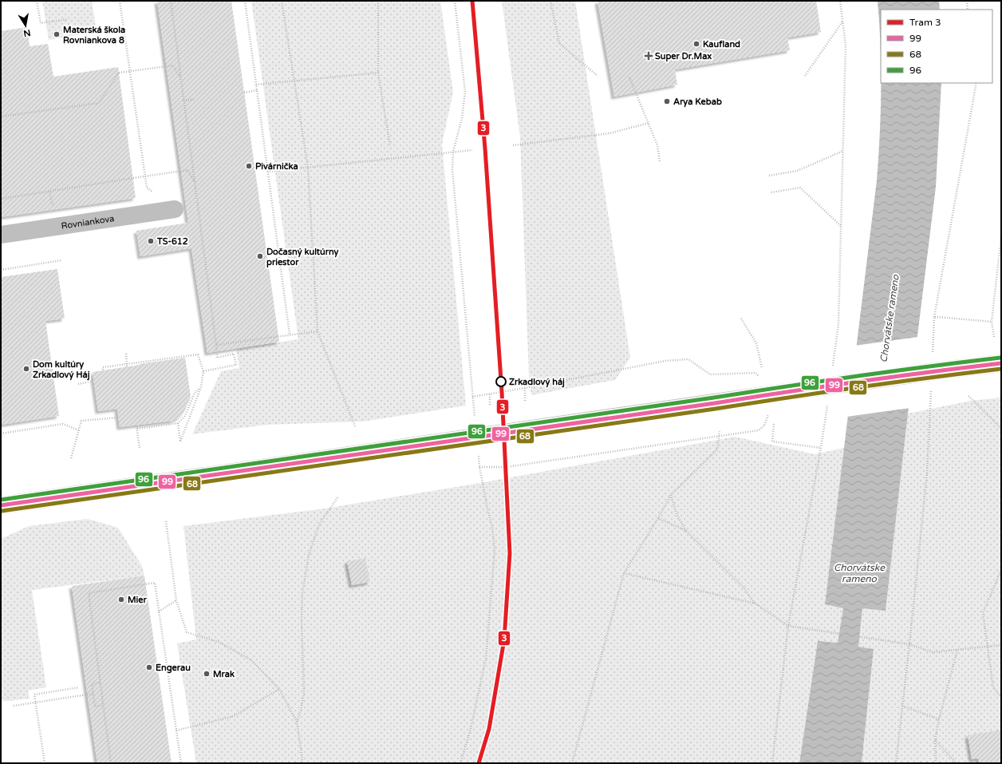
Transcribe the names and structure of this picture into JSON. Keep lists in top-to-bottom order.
{
  "streets": {
    "street": ["Rovniankova"]
  },
  "water": ["Chorvátske rameno"],
  "places": {
    "other": [
      "Materská škola Rovniankova 8",
      "Kaufland",
      "Arya Kebab",
      "Pivárnička",
      "TS-612",
      "Dočasný kultúrny priestor",
      "Dom kultúry Zrkadlový Háj",
      "Zrkadlový háj",
      "Mier",
      "Engerau",
      "Mrak"
    ],
    "health": ["Super Dr.Max"]
  },
  "lines": [
    "tram line 3",
    "transit line 96",
    "transit line 99",
    "transit line 68"
  ],
  "legend": [
    "Tram 3",
    "99",
    "68",
    "96"
  ],
  "north": "bottom"
}
